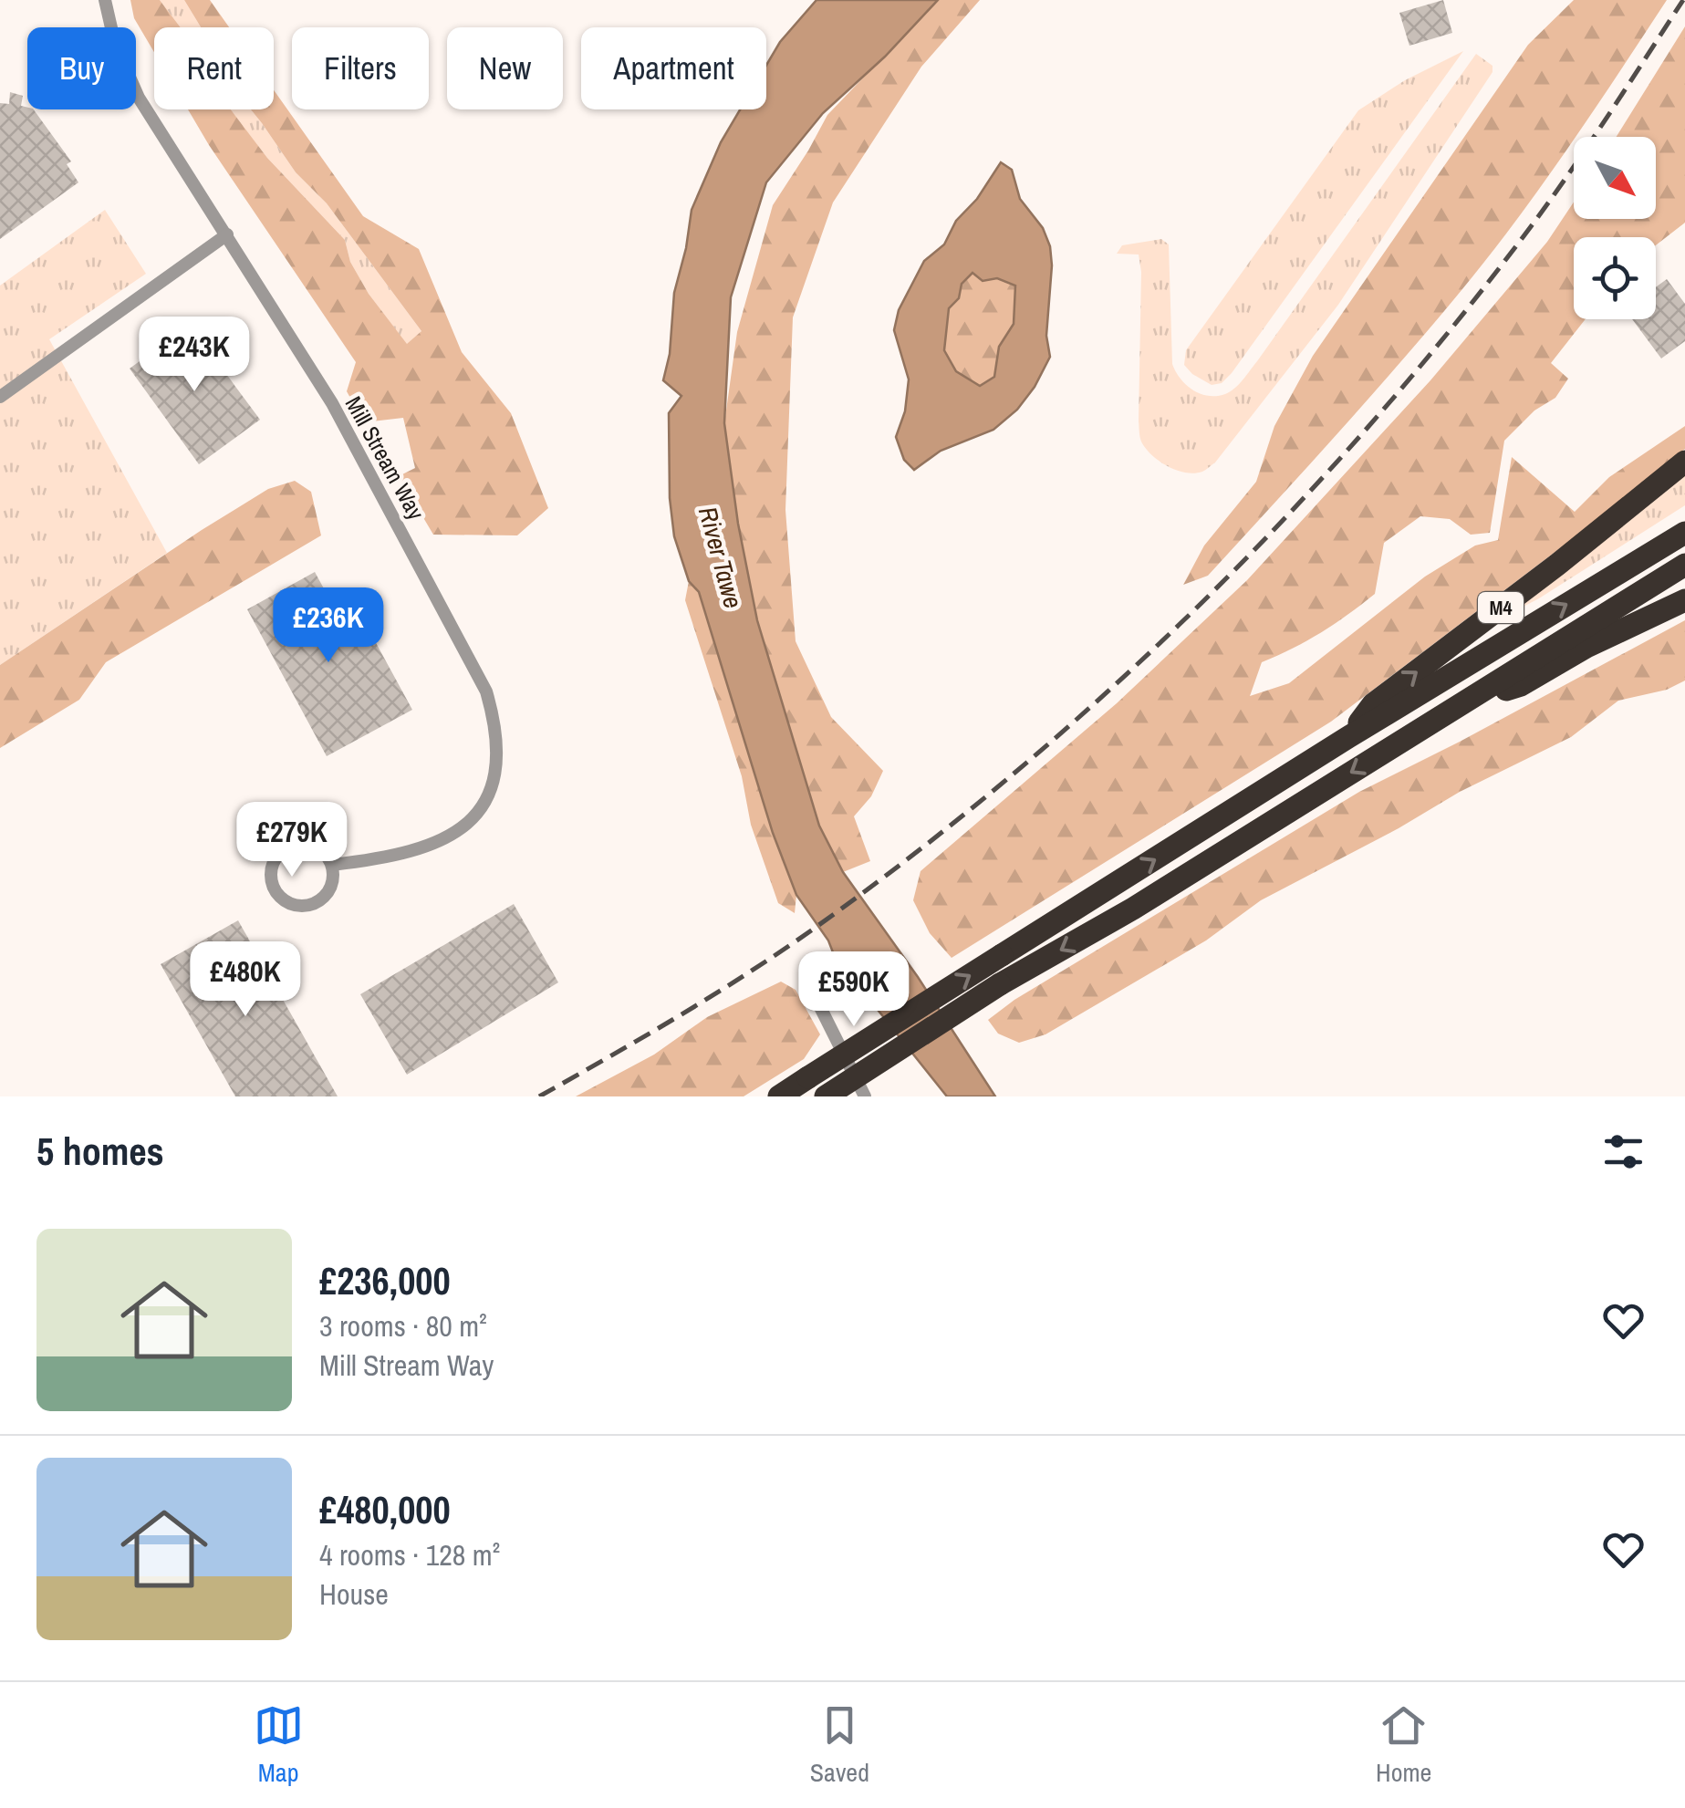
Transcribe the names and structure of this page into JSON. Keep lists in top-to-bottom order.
{
  "streets": {
    "highway": ["M4"],
    "street": ["Mill Stream Way"]
  },
  "water": ["River Tawe"],
  "north": "bottom right",
  "page": {
    "chip": [
      "Buy",
      "Rent",
      "Filters",
      "New",
      "Apartment"
    ],
    "price": [
      "£243K",
      "£236K",
      "£279K",
      "£480K",
      "£590K"
    ],
    "heading": "5 homes",
    "list": [
      {
        "name": "£236,000",
        "note": "3 rooms · 80 m² · Mill Stream Way"
      },
      {
        "name": "£480,000",
        "note": "4 rooms · 128 m² · House"
      }
    ],
    "tabs": ["Map", "Saved", "Home"]
  }
}
